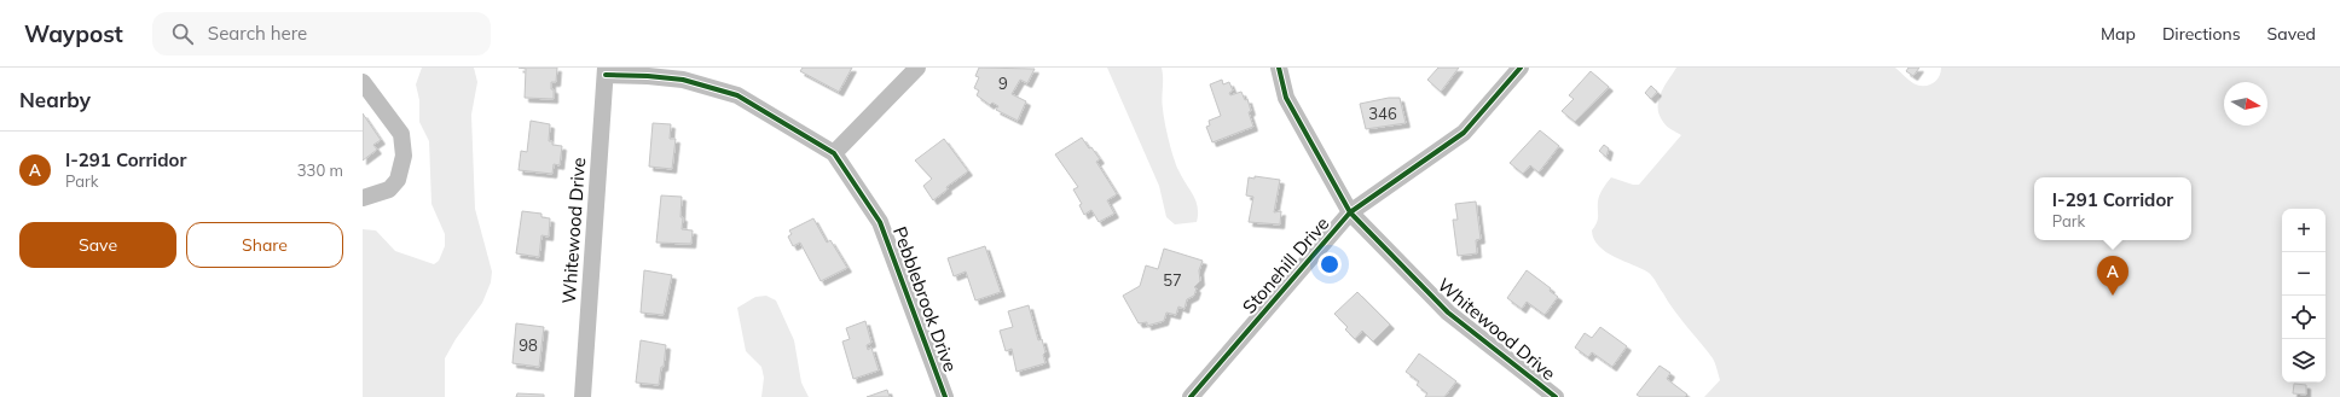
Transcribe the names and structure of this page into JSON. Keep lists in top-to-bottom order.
{
  "streets": {
    "street": ["Whitewood Drive", "Stonehill Drive", "Pebblebrook Drive"]
  },
  "crossings": [
    ["Whitewood Drive", "Stonehill Drive"],
    ["Whitewood Drive", "Pebblebrook Drive"]
  ],
  "house_numbers": [
    "9",
    "346",
    "57",
    "98"
  ],
  "north": "right",
  "page": {
    "header": "Waypost",
    "search": "Search here",
    "nav": ["Map", "Directions", "Saved"],
    "heading": "Nearby",
    "list": [
      {
        "mark": "A",
        "name": "I-291 Corridor",
        "note": "Park",
        "value": "330 m"
      }
    ],
    "popup": ["I-291 Corridor", "Park"],
    "buttons": ["Save", "Share"],
    "map_buttons": ["+", "−"],
    "pins": "A"
  }
}
